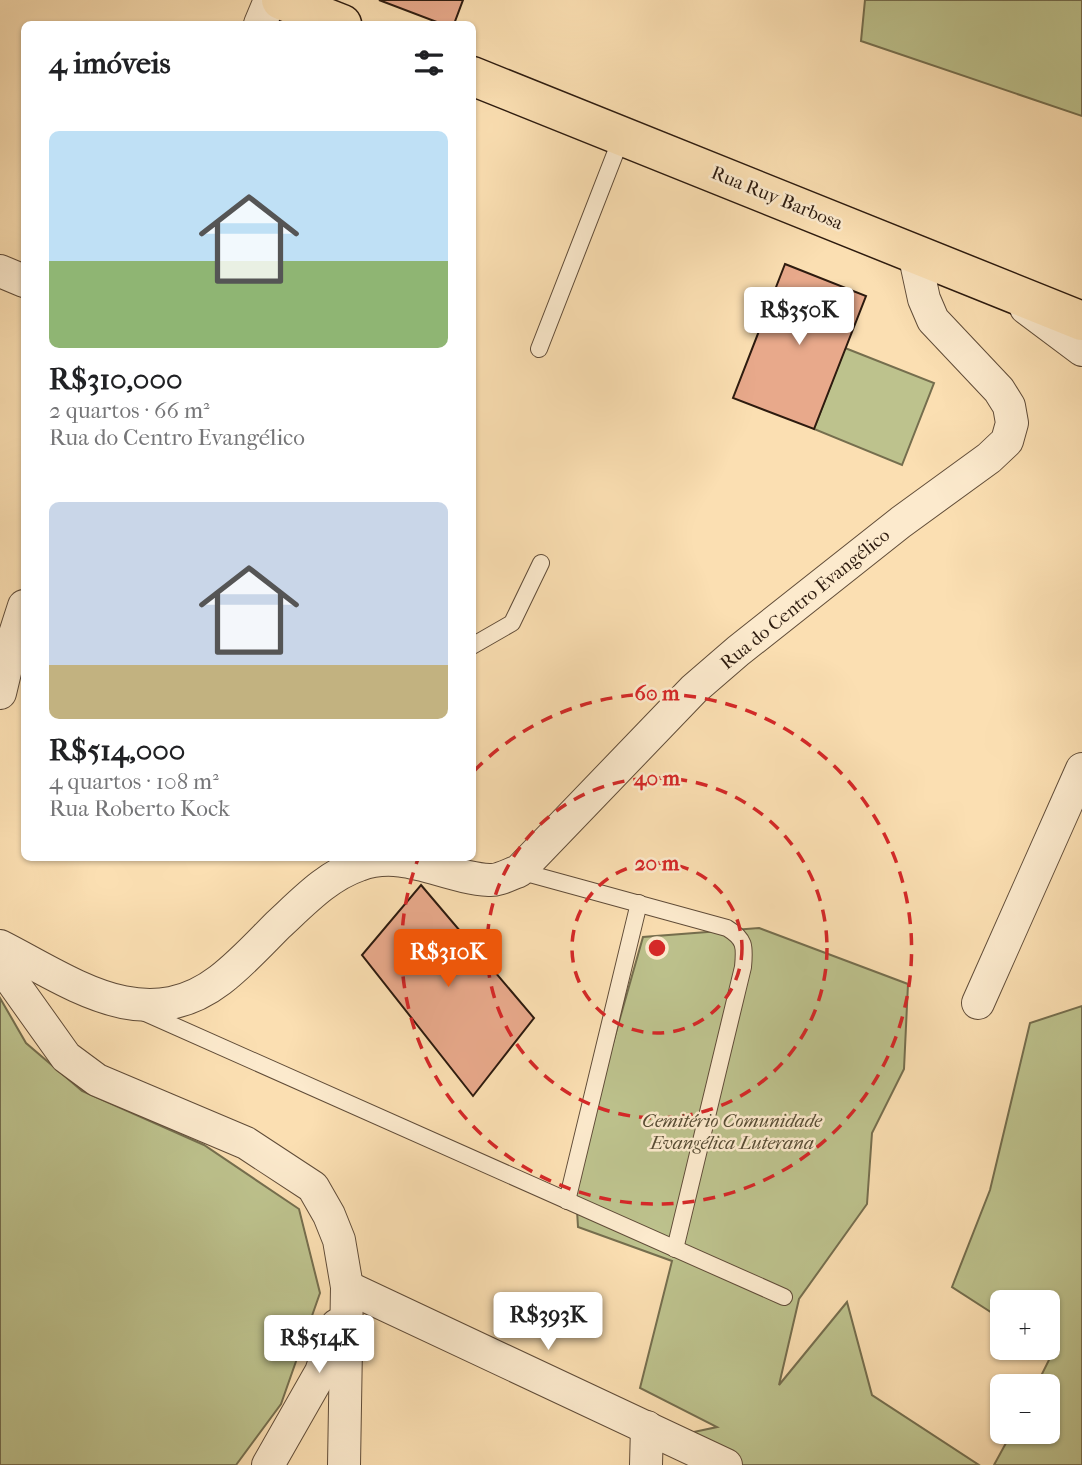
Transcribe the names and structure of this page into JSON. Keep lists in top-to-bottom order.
{
  "streets": {
    "main road": ["Rua Ruy Barbosa"],
    "street": ["Rua do Centro Evangélico"]
  },
  "crossings": [
    ["Rua Ruy Barbosa", "Rua do Centro Evangélico"]
  ],
  "parks": ["Cemitério Comunidade Evangélica Luterana"],
  "page": {
    "heading": "4 imóveis",
    "list": [
      {
        "name": "R$310,000",
        "note": "2 quartos · 66 m² · Rua do Centro Evangélico"
      },
      {
        "name": "R$514,000",
        "note": "4 quartos · 108 m² · Rua Roberto Kock"
      }
    ],
    "price": [
      "R$350K",
      "R$310K",
      "R$393K",
      "R$514K"
    ],
    "map_buttons": ["+", "−"]
  },
  "rings": ["60 m", "40 m", "20 m"]
}
